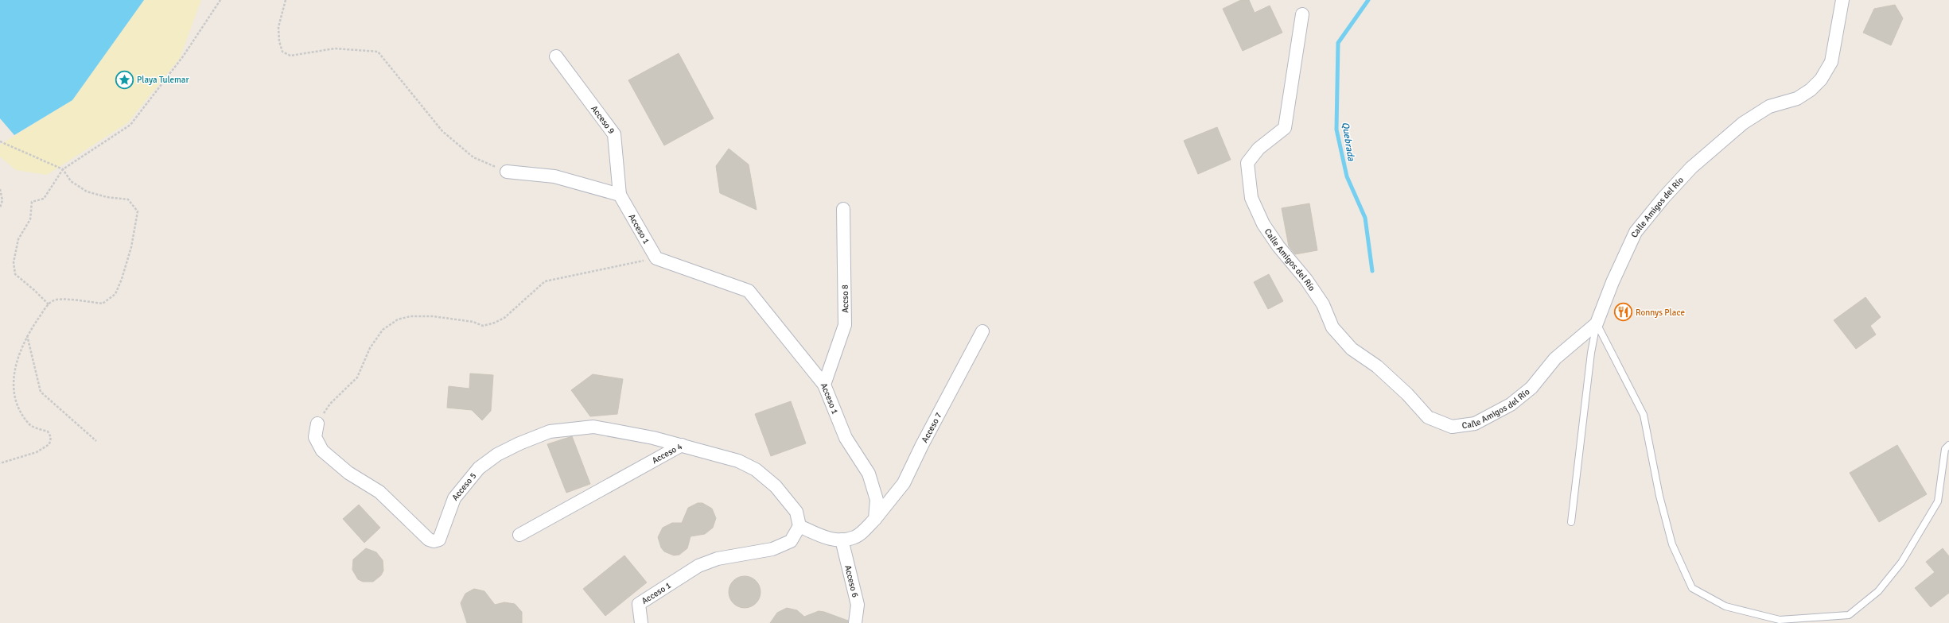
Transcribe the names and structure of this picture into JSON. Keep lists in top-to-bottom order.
{
  "streets": {
    "street": [
      "Acceso 9",
      "Calle Amigos del Río",
      "Acceso 1",
      "Accso 8",
      "Acceso 7",
      "Acceso 4",
      "Acceso 5",
      "Acceso 6"
    ]
  },
  "crossings": [
    ["Acceso 9", "Acceso 1"],
    ["Acceso 1", "Accso 8"],
    ["Acceso 1", "Acceso 7"],
    ["Acceso 1", "Acceso 4"],
    ["Acceso 4", "Acceso 5"]
  ],
  "water": ["Quebrada"],
  "places": {
    "place": ["Playa Tulemar"],
    "restaurant": ["Ronnys Place"]
  }
}
